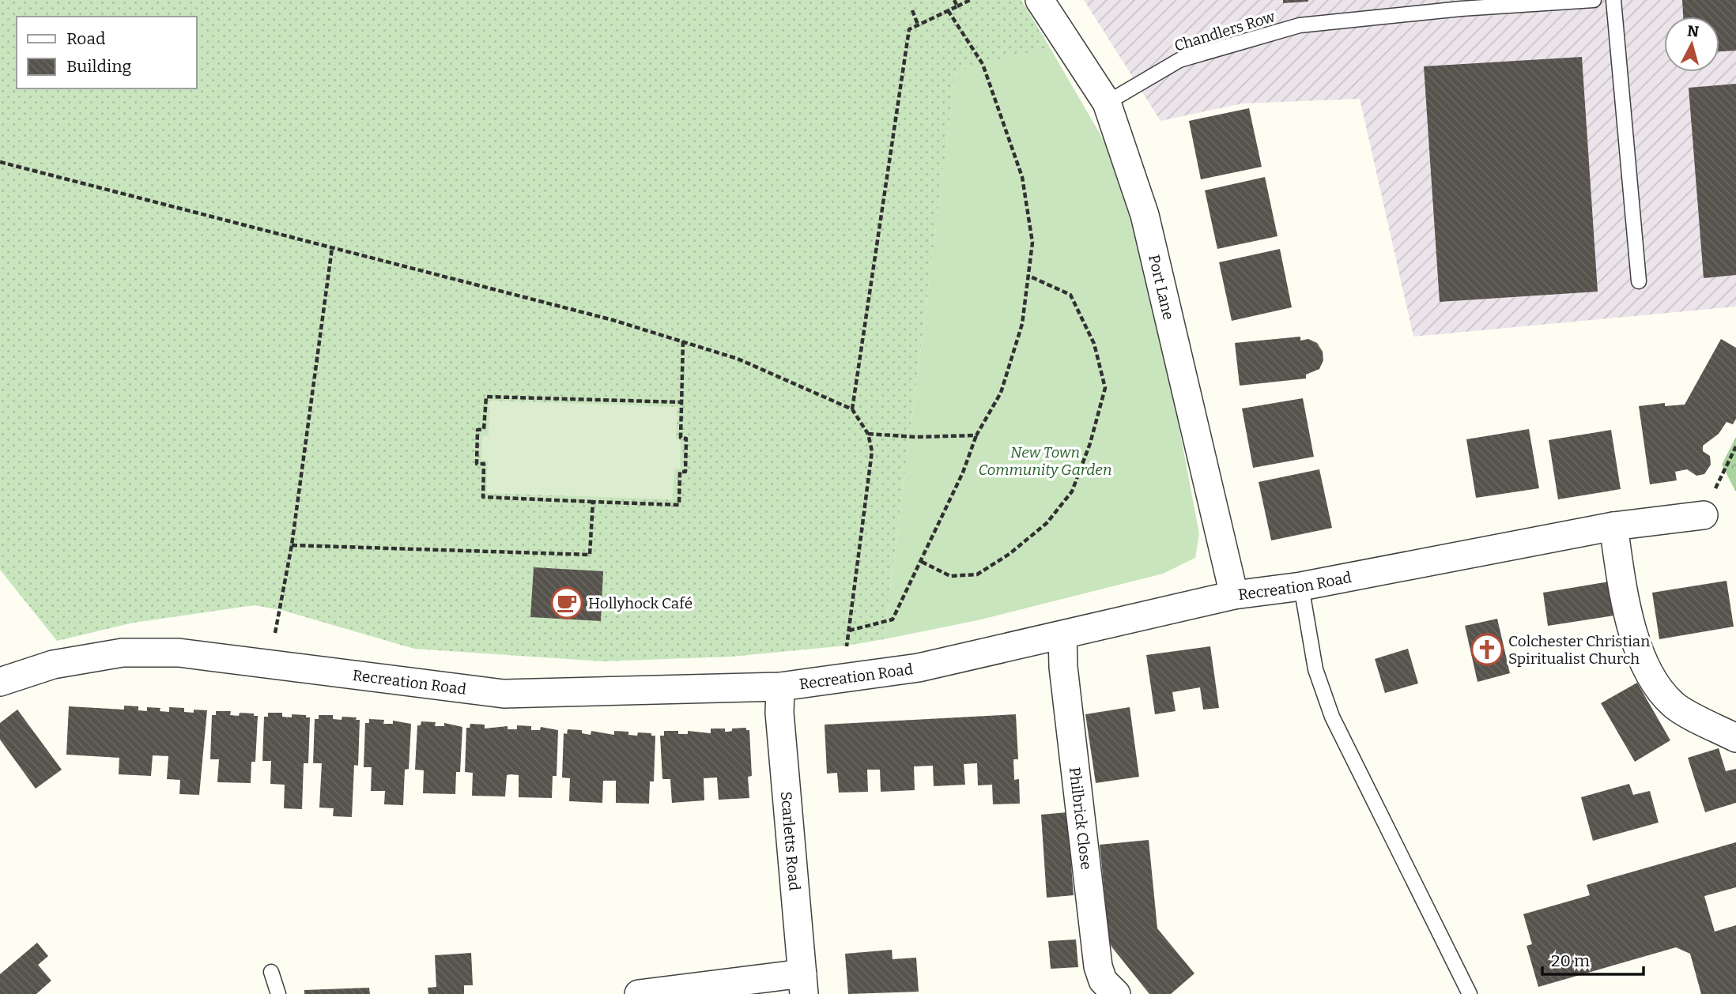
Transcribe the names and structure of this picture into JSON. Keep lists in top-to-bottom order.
{
  "streets": {
    "street": [
      "Port Lane",
      "Recreation Road",
      "Philbrick Close",
      "Scarletts Road"
    ],
    "lane": ["Chandlers Row"]
  },
  "crossings": [
    ["Chandlers Row", "Port Lane"],
    ["Port Lane", "Recreation Road"],
    ["Recreation Road", "Philbrick Close"],
    ["Recreation Road", "Scarletts Road"]
  ],
  "parks": ["New Town Community Garden"],
  "places": {
    "cafe": ["Hollyhock Café"],
    "church": ["Colchester Christian Spiritualist Church"]
  },
  "legend": ["Road", "Building"],
  "scale_bar": "20 m",
  "north": "top"
}
